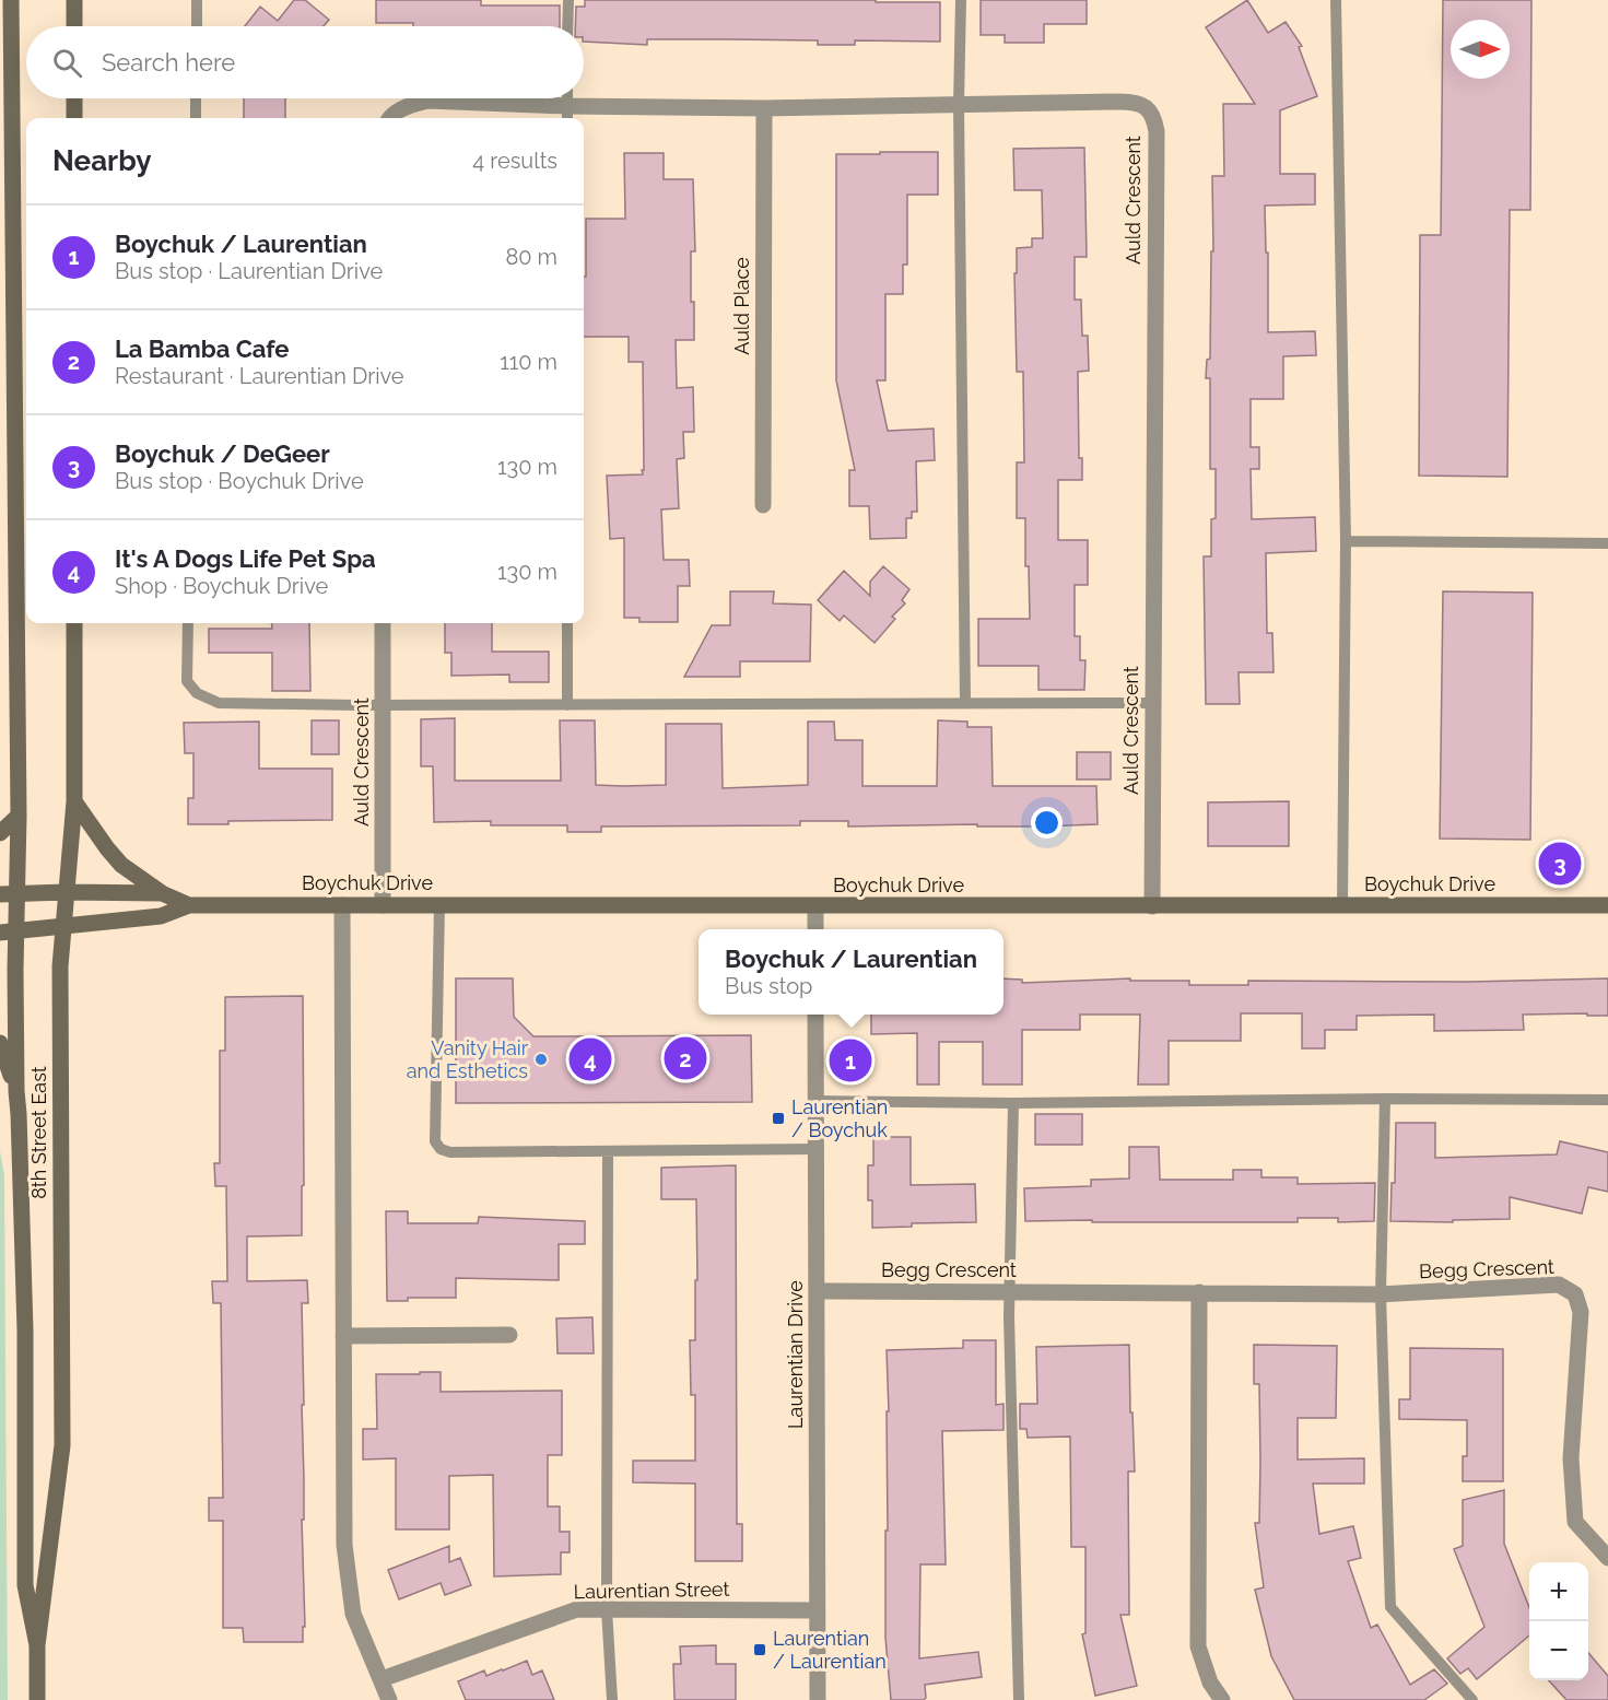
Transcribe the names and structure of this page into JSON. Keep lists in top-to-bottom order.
{
  "streets": {
    "main road": ["Boychuk Drive", "8th Street East"],
    "street": [
      "Auld Crescent",
      "Auld Place",
      "Begg Crescent",
      "Laurentian Drive",
      "Laurentian Street"
    ]
  },
  "crossings": [
    ["Auld Crescent", "Auld Place"],
    ["Auld Crescent", "Boychuk Drive"],
    ["Boychuk Drive", "8th Street East"],
    ["Begg Crescent", "Laurentian Drive"],
    ["Laurentian Drive", "Laurentian Street"]
  ],
  "places": {
    "other": ["Vanity Hair and Esthetics"],
    "transit": ["Laurentian / Boychuk", "Laurentian / Laurentian"]
  },
  "north": "right",
  "page": {
    "search": "Search here",
    "heading": ["Nearby", "4 results"],
    "list": [
      {
        "mark": "1",
        "name": "Boychuk / Laurentian",
        "note": "Bus stop · Laurentian Drive",
        "value": "80 m"
      },
      {
        "mark": "2",
        "name": "La Bamba Cafe",
        "note": "Restaurant · Laurentian Drive",
        "value": "110 m"
      },
      {
        "mark": "3",
        "name": "Boychuk / DeGeer",
        "note": "Bus stop · Boychuk Drive",
        "value": "130 m"
      },
      {
        "mark": "4",
        "name": "It's A Dogs Life Pet Spa",
        "note": "Shop · Boychuk Drive",
        "value": "130 m"
      }
    ],
    "pins": [
      "3",
      "2",
      "4",
      "1"
    ],
    "popup": ["Boychuk / Laurentian", "Bus stop"],
    "map_buttons": ["+", "−"]
  }
}
